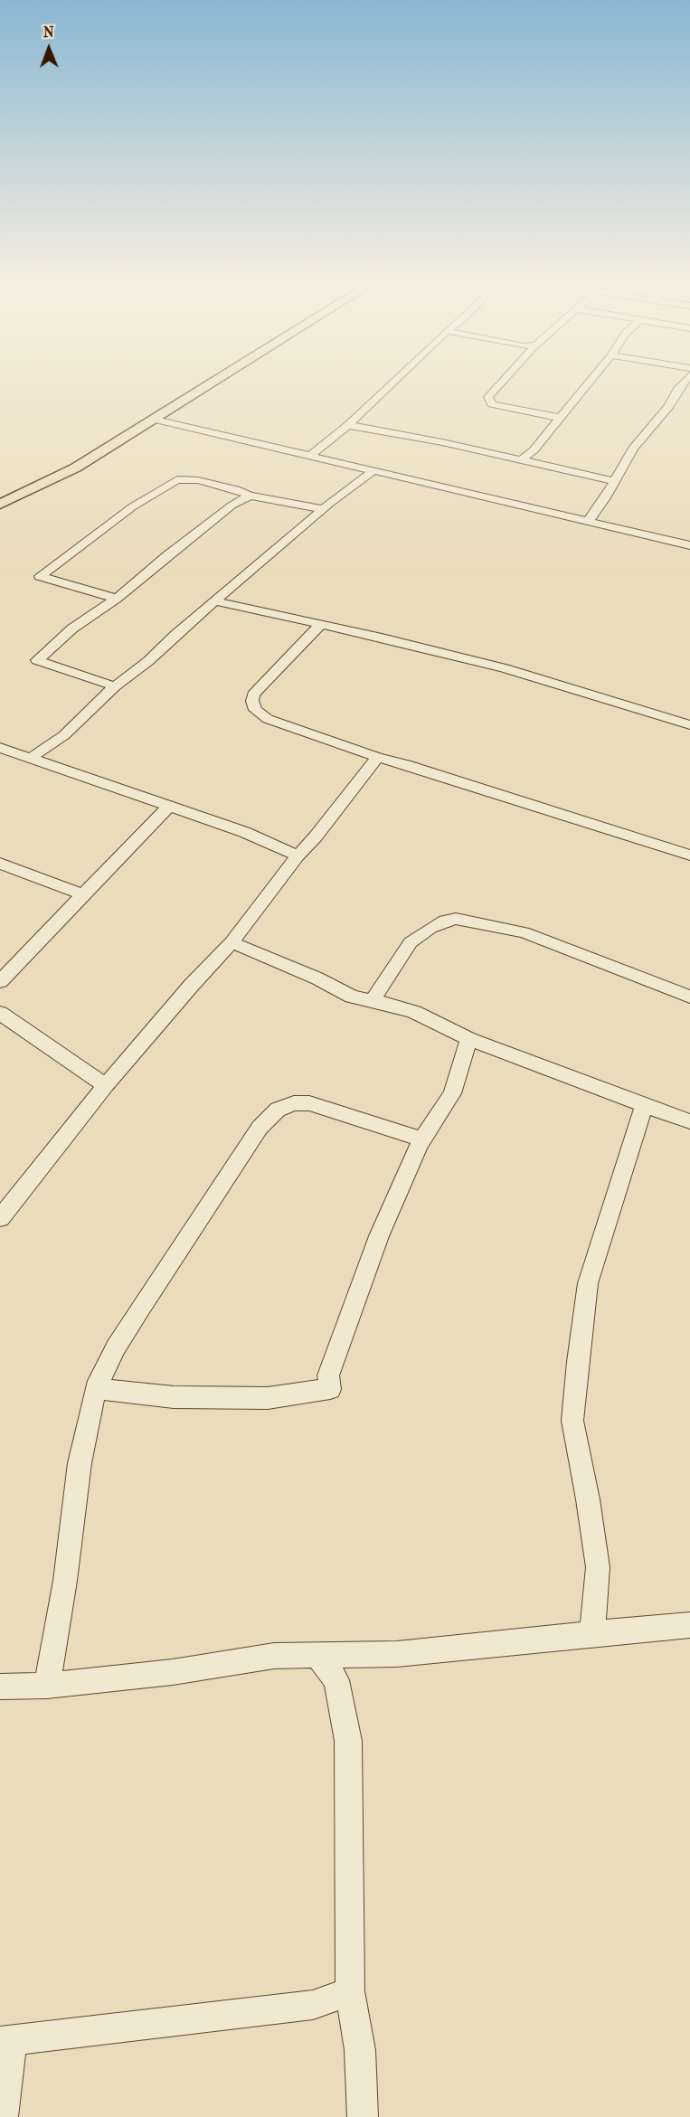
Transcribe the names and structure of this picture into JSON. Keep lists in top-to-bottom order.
{
  "north": "top"
}
